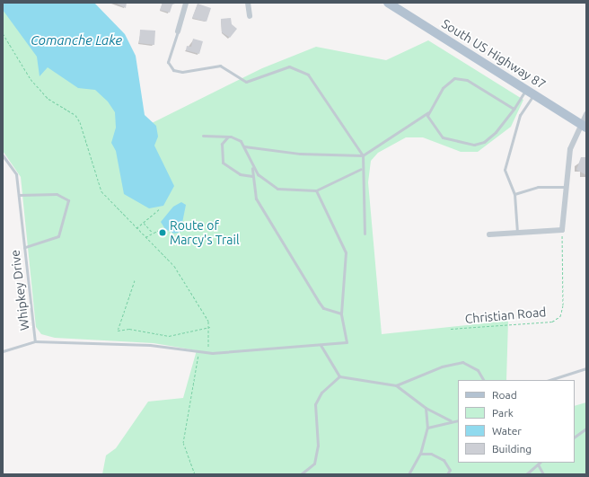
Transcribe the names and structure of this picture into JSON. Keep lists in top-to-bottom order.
{
  "streets": {
    "main road": ["South US Highway 87"],
    "lane": ["Whipkey Drive"],
    "path": ["Christian Road"]
  },
  "water": ["Comanche Lake"],
  "places": ["Route of Marcy's Trail"],
  "legend": [
    "Road",
    "Park",
    "Water",
    "Building"
  ]
}
